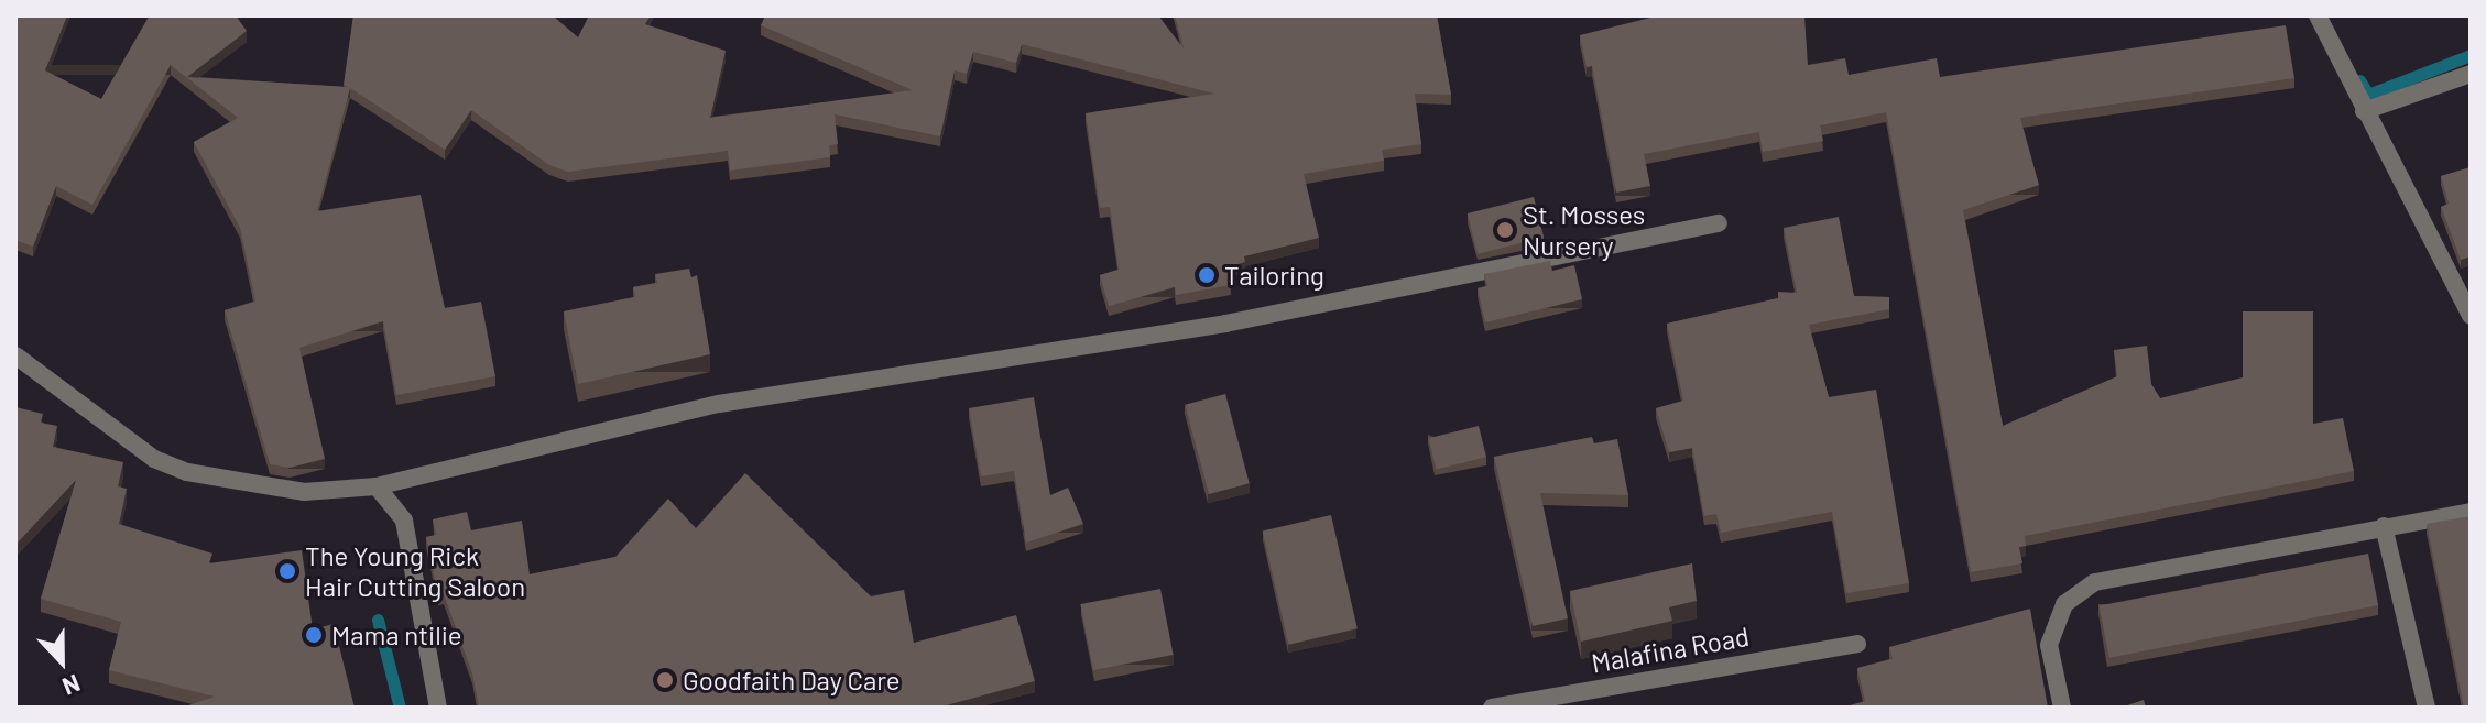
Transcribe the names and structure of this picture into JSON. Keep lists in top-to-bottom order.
{
  "streets": {
    "street": ["Malafina Road"]
  },
  "places": [
    "St. Mosses Nursery",
    "Tailoring",
    "The Young Rick Hair Cutting Saloon",
    "Mama ntilie",
    "Goodfaith Day Care"
  ],
  "north": "bottom"
}
